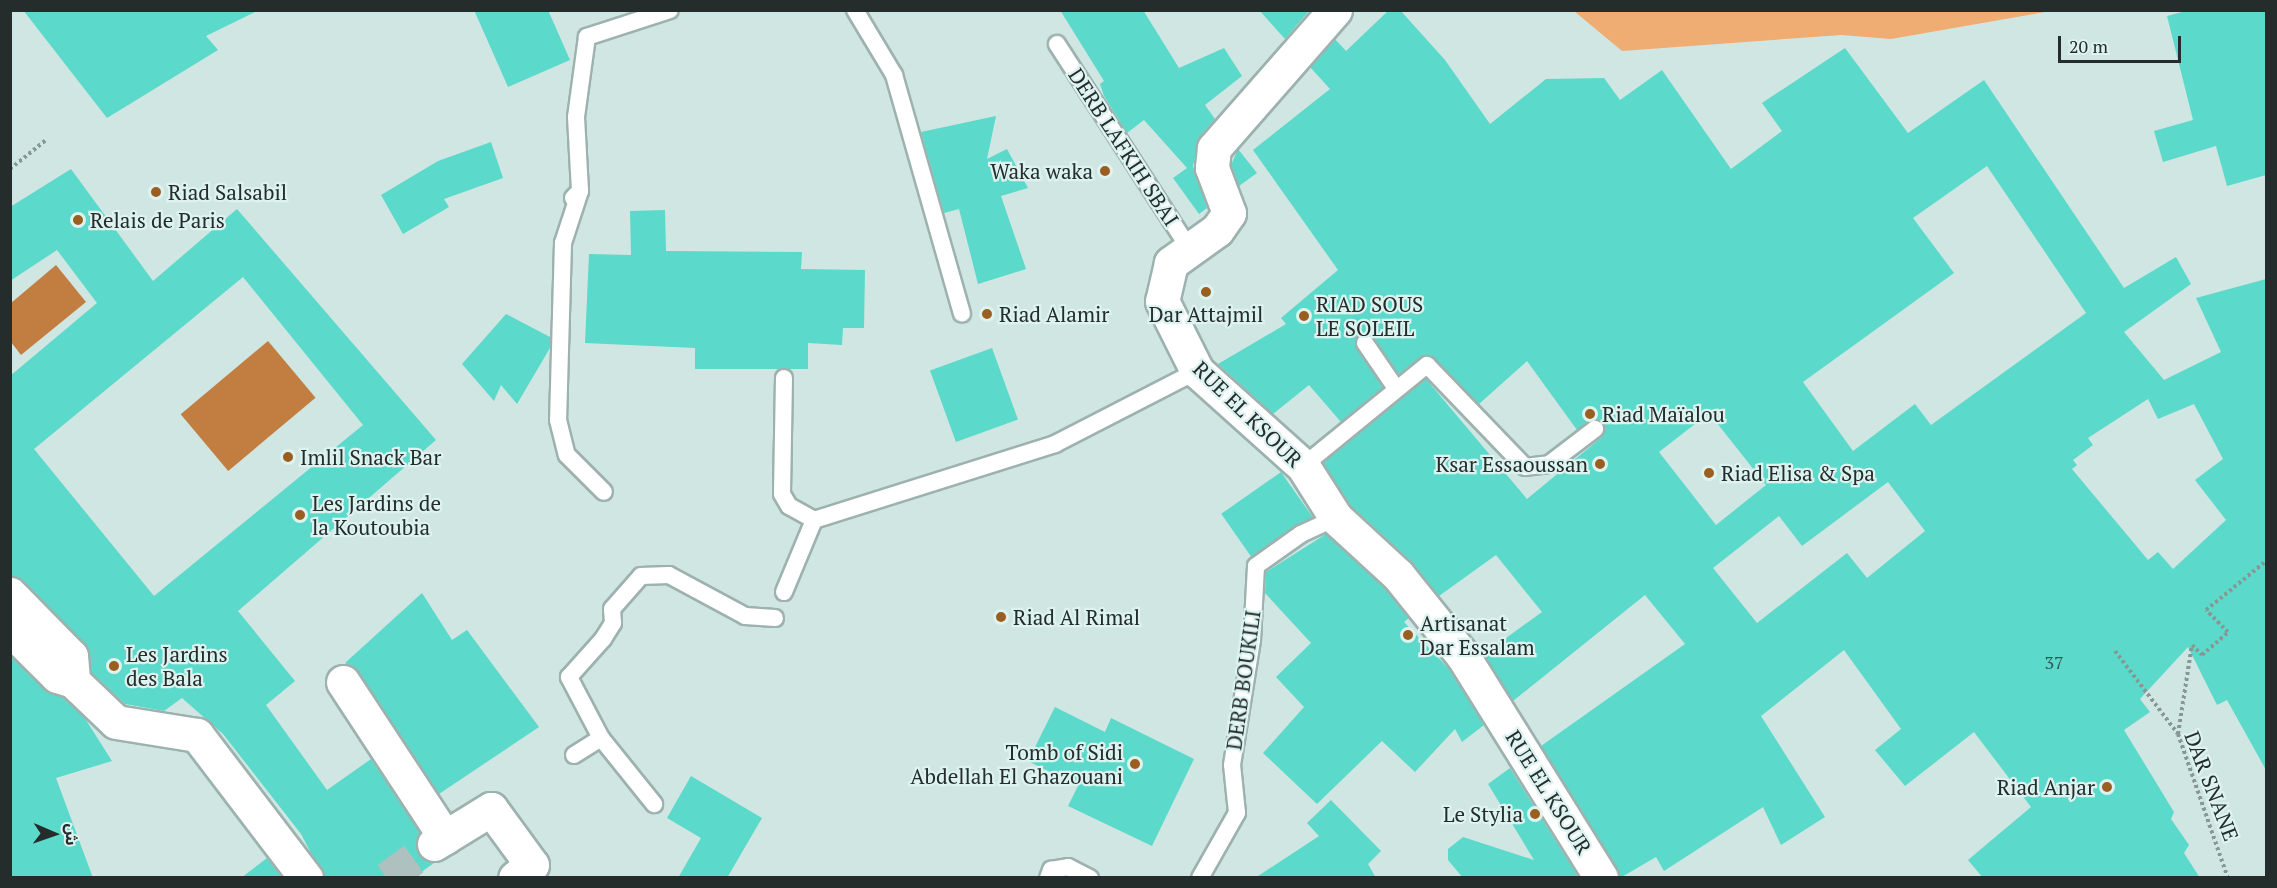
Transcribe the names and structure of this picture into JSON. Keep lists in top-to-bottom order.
{
  "streets": {
    "street": ["RUE EL KSOUR"],
    "lane": ["DERB LAFKIH SBAI", "DERB BOUKILI"],
    "path": ["DAR SNANE"]
  },
  "crossings": [
    ["DERB LAFKIH SBAI", "RUE EL KSOUR"],
    ["RUE EL KSOUR", "DERB BOUKILI"]
  ],
  "places": [
    "Waka waka",
    "Riad Salsabil",
    "Relais de Paris",
    "Dar Attajmil",
    "Riad Alamir",
    "RIAD SOUS LE SOLEIL",
    "Riad Maïalou",
    "Imlil Snack Bar",
    "Ksar Essaoussan",
    "Riad Elisa & Spa",
    "Les Jardins de la Koutoubia",
    "Riad Al Rimal",
    "Artisanat Dar Essalam",
    "Les Jardins des Bala",
    "Tomb of Sidi Abdellah El Ghazouani",
    "Riad Anjar",
    "Le Stylia"
  ],
  "house_numbers": ["37"],
  "scale_bar": "20 m",
  "north": "right"
}
